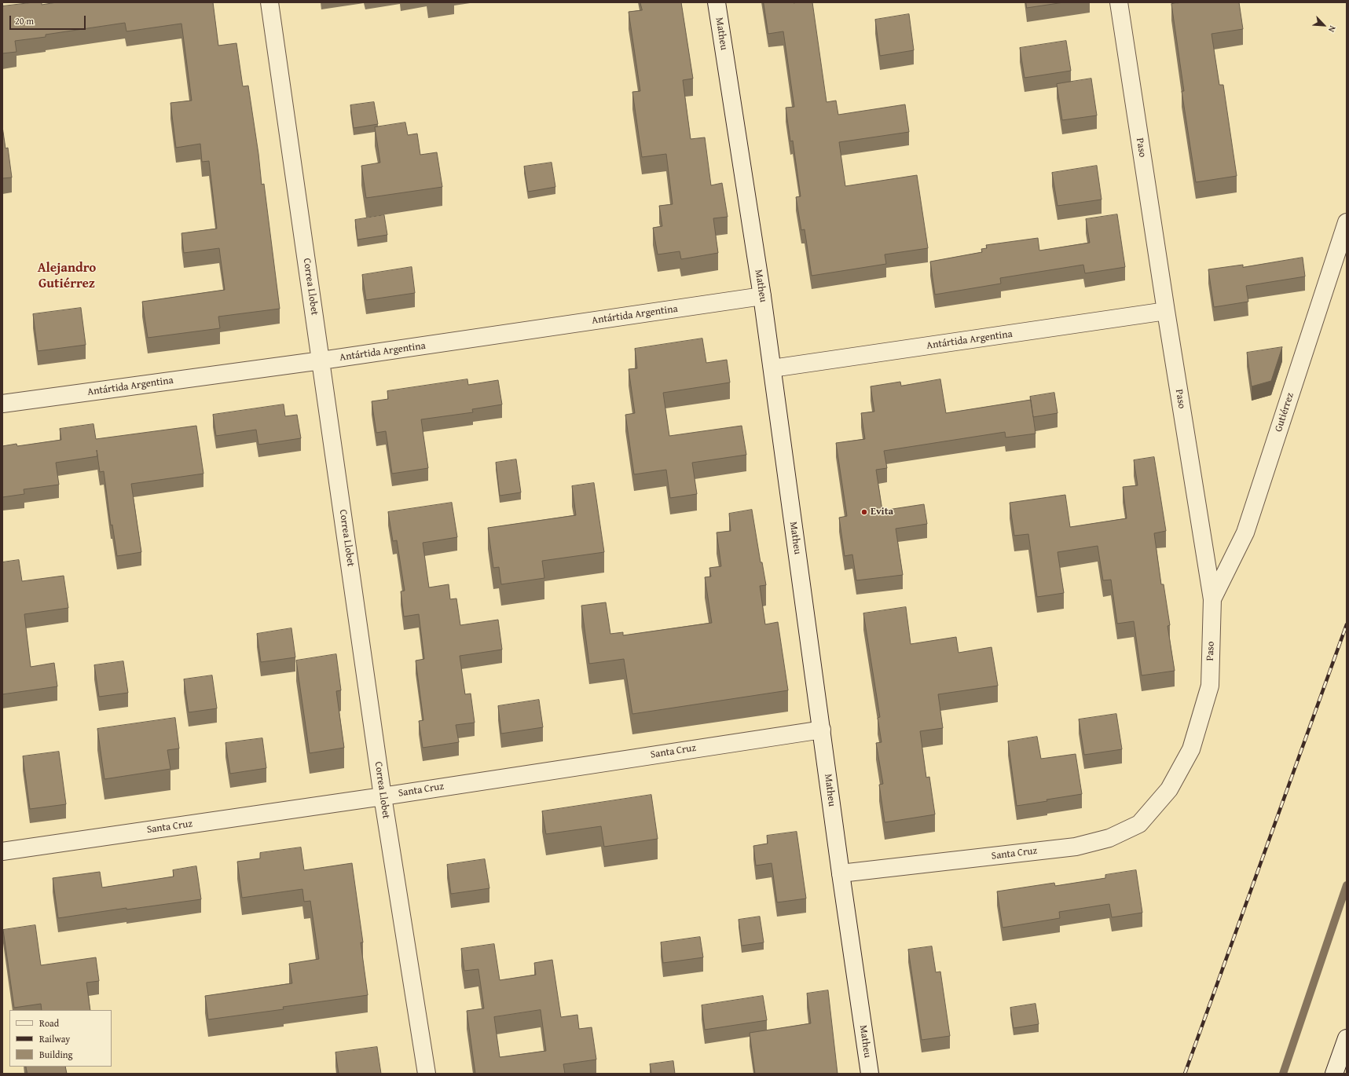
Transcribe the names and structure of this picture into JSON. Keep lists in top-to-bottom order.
{
  "streets": {
    "street": [
      "Matheu",
      "Paso",
      "Correa Llobet",
      "Antártida Argentina",
      "Gutiérrez",
      "Santa Cruz"
    ]
  },
  "crossings": [
    ["Matheu", "Antártida Argentina"],
    ["Matheu", "Santa Cruz"],
    ["Paso", "Antártida Argentina"],
    ["Paso", "Gutiérrez"],
    ["Paso", "Santa Cruz"],
    ["Correa Llobet", "Antártida Argentina"],
    ["Correa Llobet", "Santa Cruz"]
  ],
  "districts": ["Alejandro Gutiérrez"],
  "places": ["Evita"],
  "legend": ["Road", "Railway", "Building"],
  "scale_bar": "20 m",
  "north": "bottom right"
}
